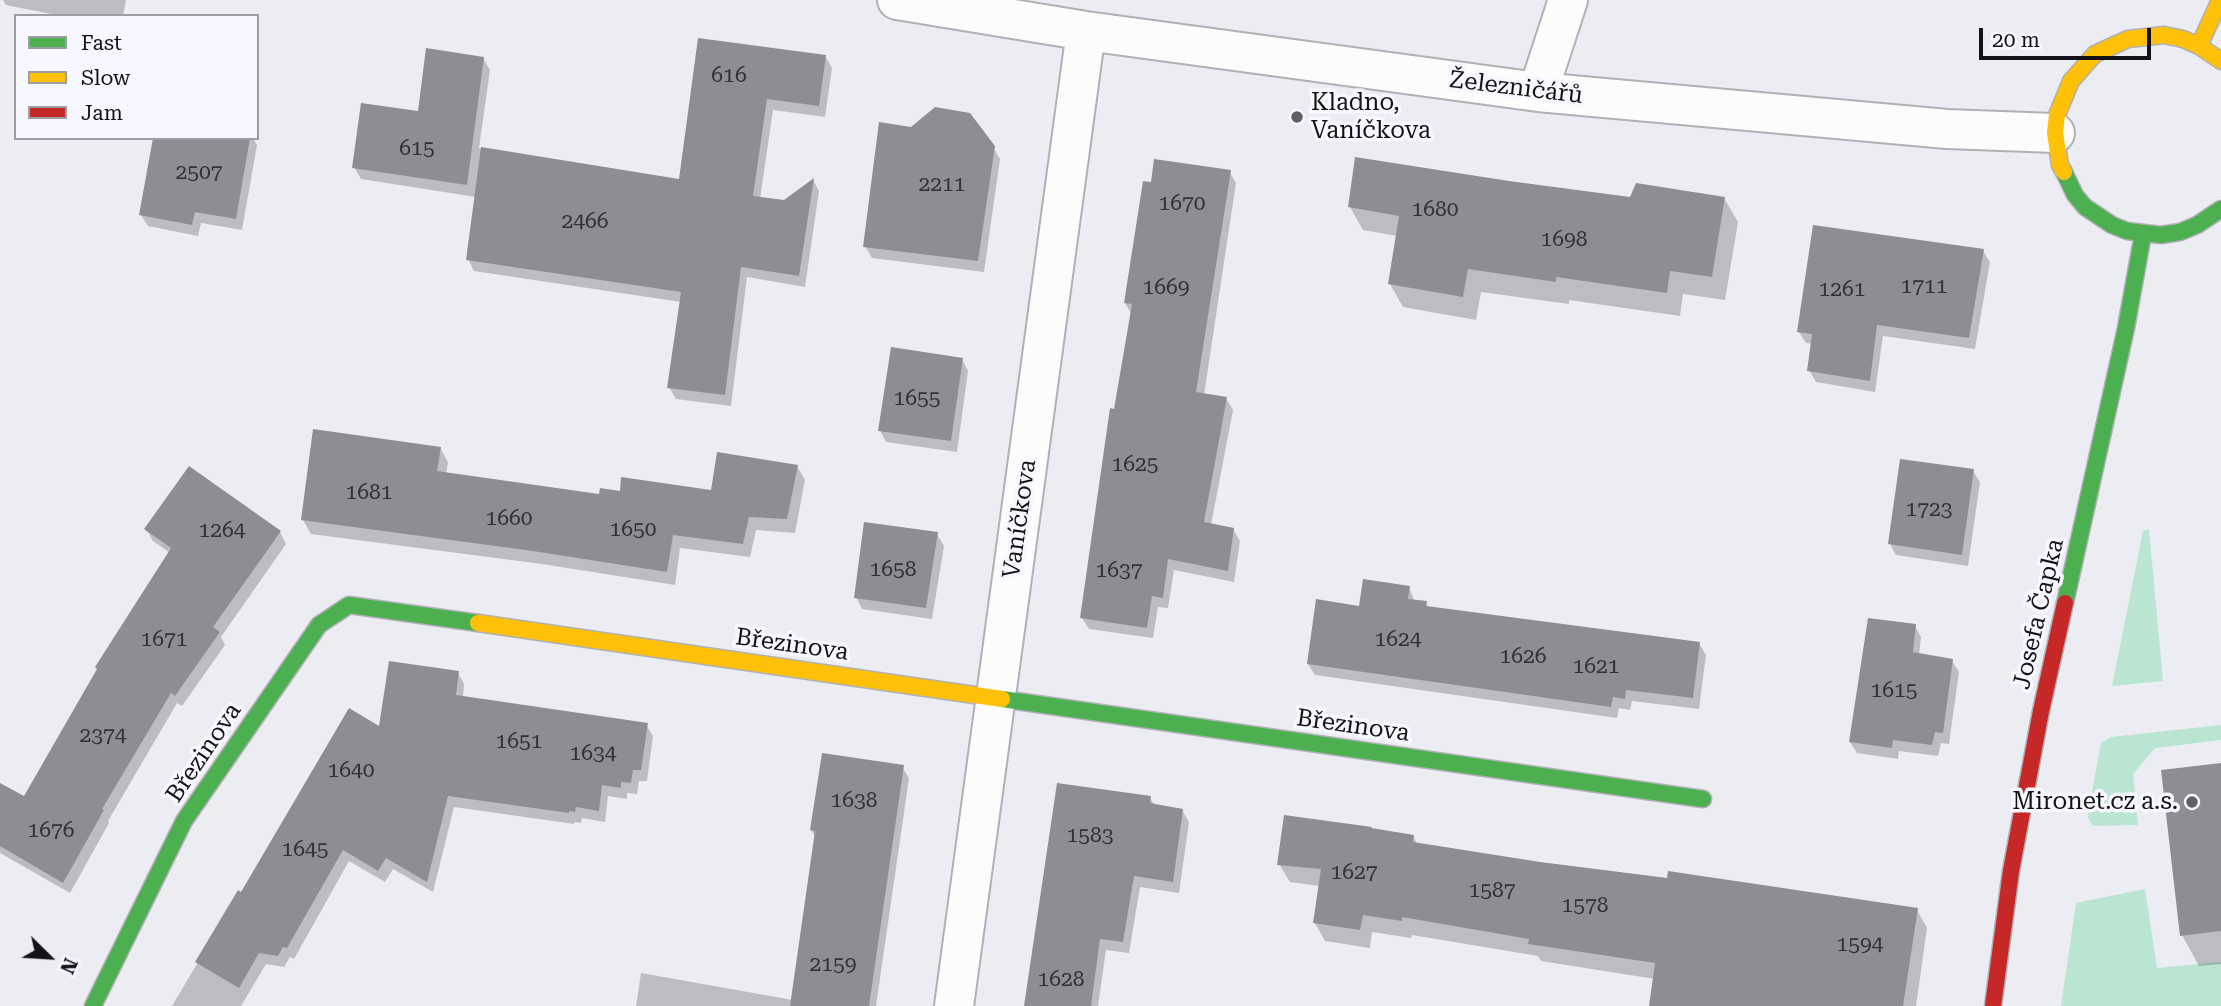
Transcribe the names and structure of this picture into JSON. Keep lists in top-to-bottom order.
{
  "streets": {
    "street": [
      "Železničářů",
      "Vaníčkova",
      "Josefa Čapka",
      "Březinova"
    ]
  },
  "crossings": [
    ["Železničářů", "Vaníčkova"],
    ["Vaníčkova", "Březinova"]
  ],
  "places": ["Kladno, Vaníčkova", "Mironet.cz a.s."],
  "house_numbers": [
    "616",
    "615",
    "2507",
    "2211",
    "1670",
    "1680",
    "2466",
    "1698",
    "1711",
    "1669",
    "1261",
    "1655",
    "1625",
    "1681",
    "1723",
    "1660",
    "1650",
    "1264",
    "1658",
    "1637",
    "1671",
    "1624",
    "1626",
    "1621",
    "1615",
    "2374",
    "1651",
    "1634",
    "1640",
    "1638",
    "1676",
    "1583",
    "1645",
    "1627",
    "1587",
    "1578",
    "1594",
    "2159",
    "1628"
  ],
  "legend": ["Fast", "Slow", "Jam"],
  "scale_bar": "20 m",
  "north": "bottom right"
}
